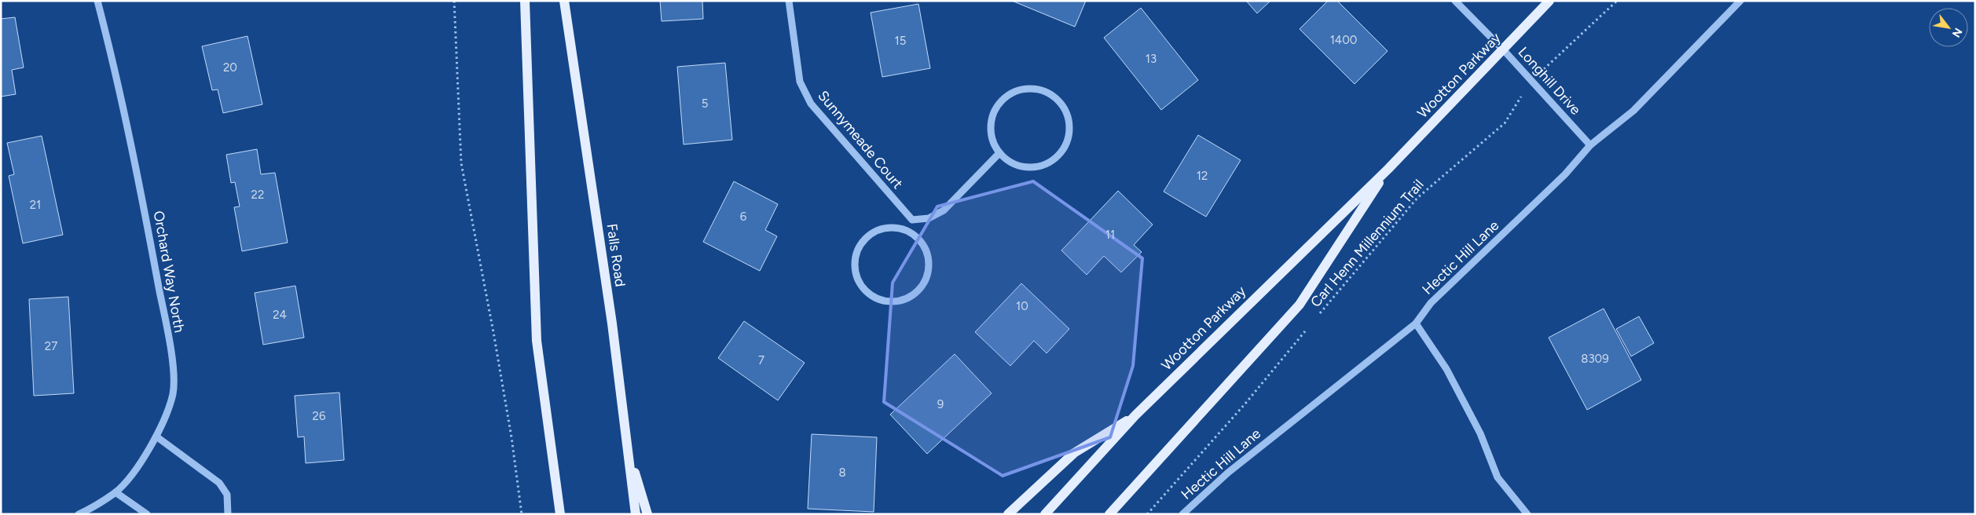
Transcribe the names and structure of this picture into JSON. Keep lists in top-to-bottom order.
{
  "streets": {
    "main road": ["Wootton Parkway", "Falls Road"],
    "street": [
      "Longhill Drive",
      "Sunnymeade Court",
      "Hectic Hill Lane",
      "Orchard Way North"
    ],
    "path": ["Carl Henn Millennium Trail"]
  },
  "crossings": [
    ["Wootton Parkway", "Longhill Drive"],
    ["Longhill Drive", "Carl Henn Millennium Trail"],
    ["Longhill Drive", "Hectic Hill Lane"]
  ],
  "house_numbers": [
    "1400",
    "15",
    "13",
    "20",
    "5",
    "12",
    "22",
    "21",
    "6",
    "11",
    "10",
    "24",
    "27",
    "8309",
    "7",
    "9",
    "26",
    "8"
  ],
  "north": "bottom right"
}
